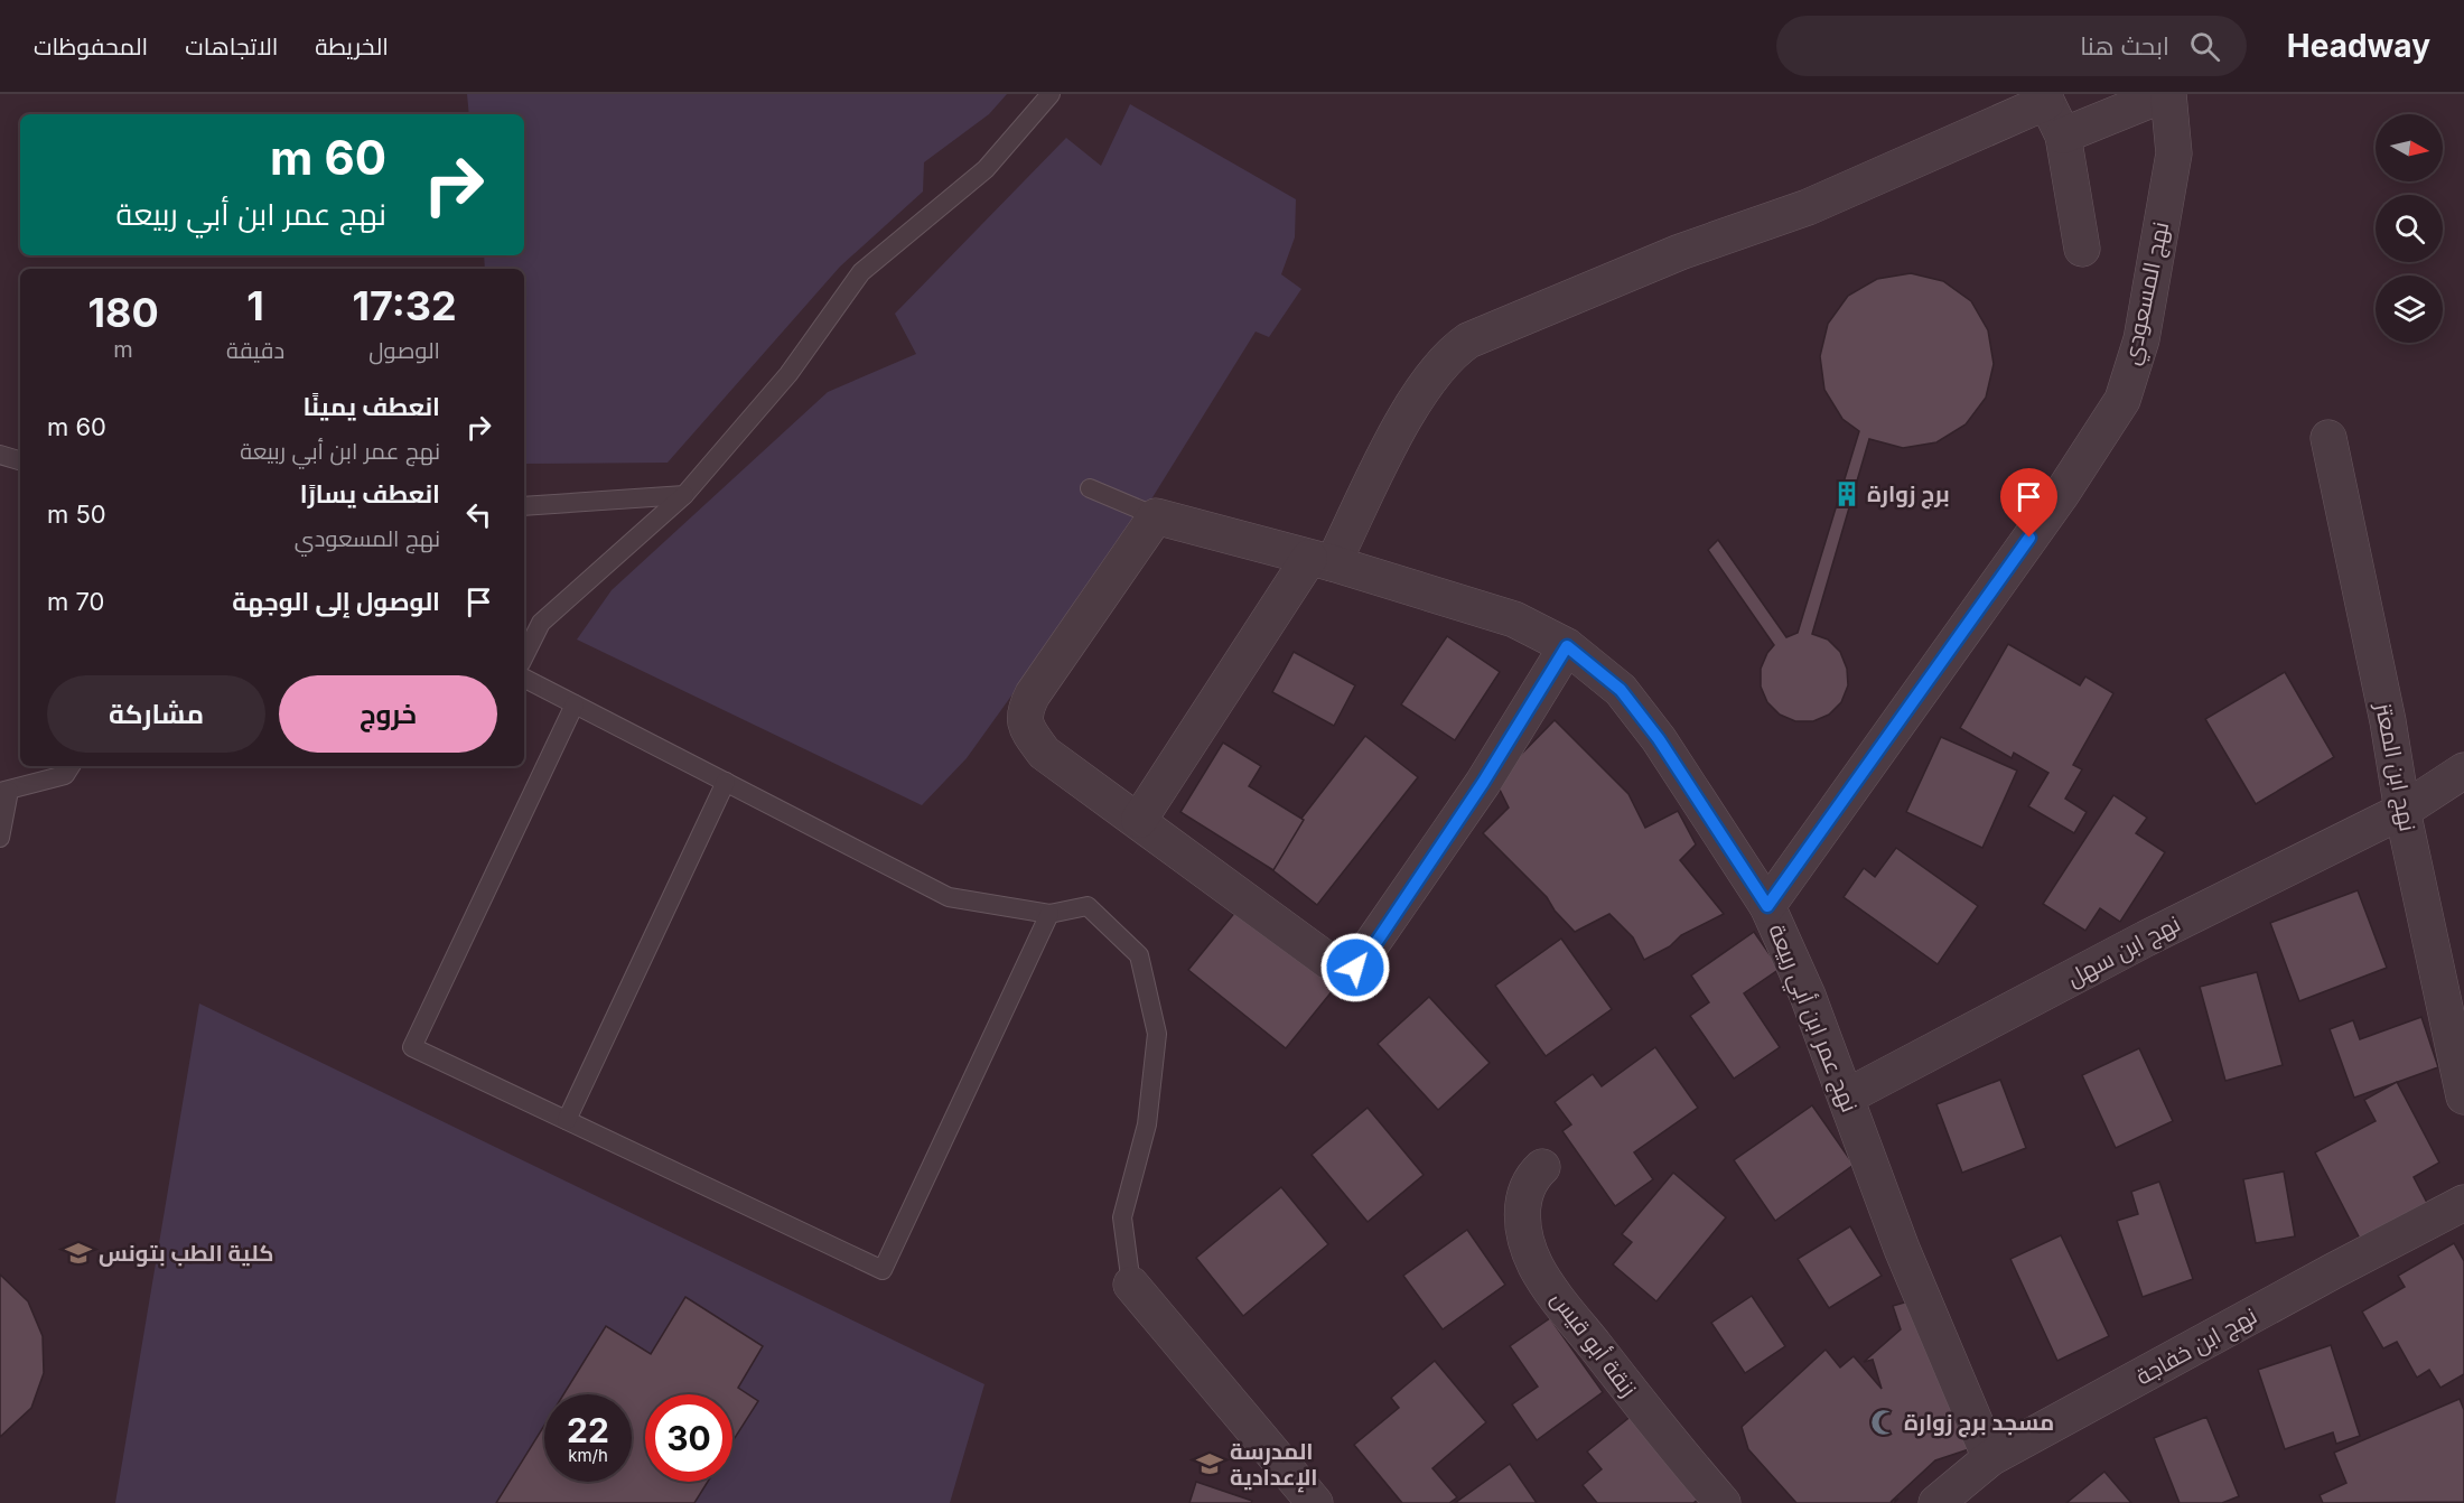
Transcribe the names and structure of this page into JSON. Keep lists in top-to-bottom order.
{
  "streets": {
    "street": [
      "نهج المسعودي",
      "نهج ابن المعتز",
      "نهج ابن سهل",
      "نهج عمر ابن أبي ربيعة",
      "زنقة أبو قيس",
      "نهج ابن خفاجة"
    ]
  },
  "crossings": [
    ["نهج المسعودي", "نهج عمر ابن أبي ربيعة"],
    ["نهج ابن المعتز", "نهج ابن سهل"],
    ["نهج ابن سهل", "نهج عمر ابن أبي ربيعة"],
    ["نهج عمر ابن أبي ربيعة", "نهج ابن خفاجة"]
  ],
  "places": {
    "building": ["برج زوارة"],
    "school or university": ["كلية الطب بتونس", "المدرسة الإعدادية"],
    "mosque": ["مسجد برج زوارة"]
  },
  "north": "right",
  "page": {
    "header": "Headway",
    "search": "ابحث هنا",
    "nav": ["الخريطة", "الاتجاهات", "المحفوظات"],
    "turn": ["60 m", "نهج عمر ابن أبي ربيعة"],
    "eta": [
      "17:32",
      "الوصول",
      "1",
      "دقيقة",
      "180",
      "m"
    ],
    "list": [
      {
        "name": "انعطف يمينًا",
        "note": "نهج عمر ابن أبي ربيعة",
        "value": "60 m"
      },
      {
        "name": "انعطف يسارًا",
        "note": "نهج المسعودي",
        "value": "50 m"
      },
      {
        "name": "الوصول إلى الوجهة",
        "value": "70 m"
      }
    ],
    "buttons": ["خروج", "مشاركة"],
    "speed": "22 km/h",
    "limit": "30"
  }
}
